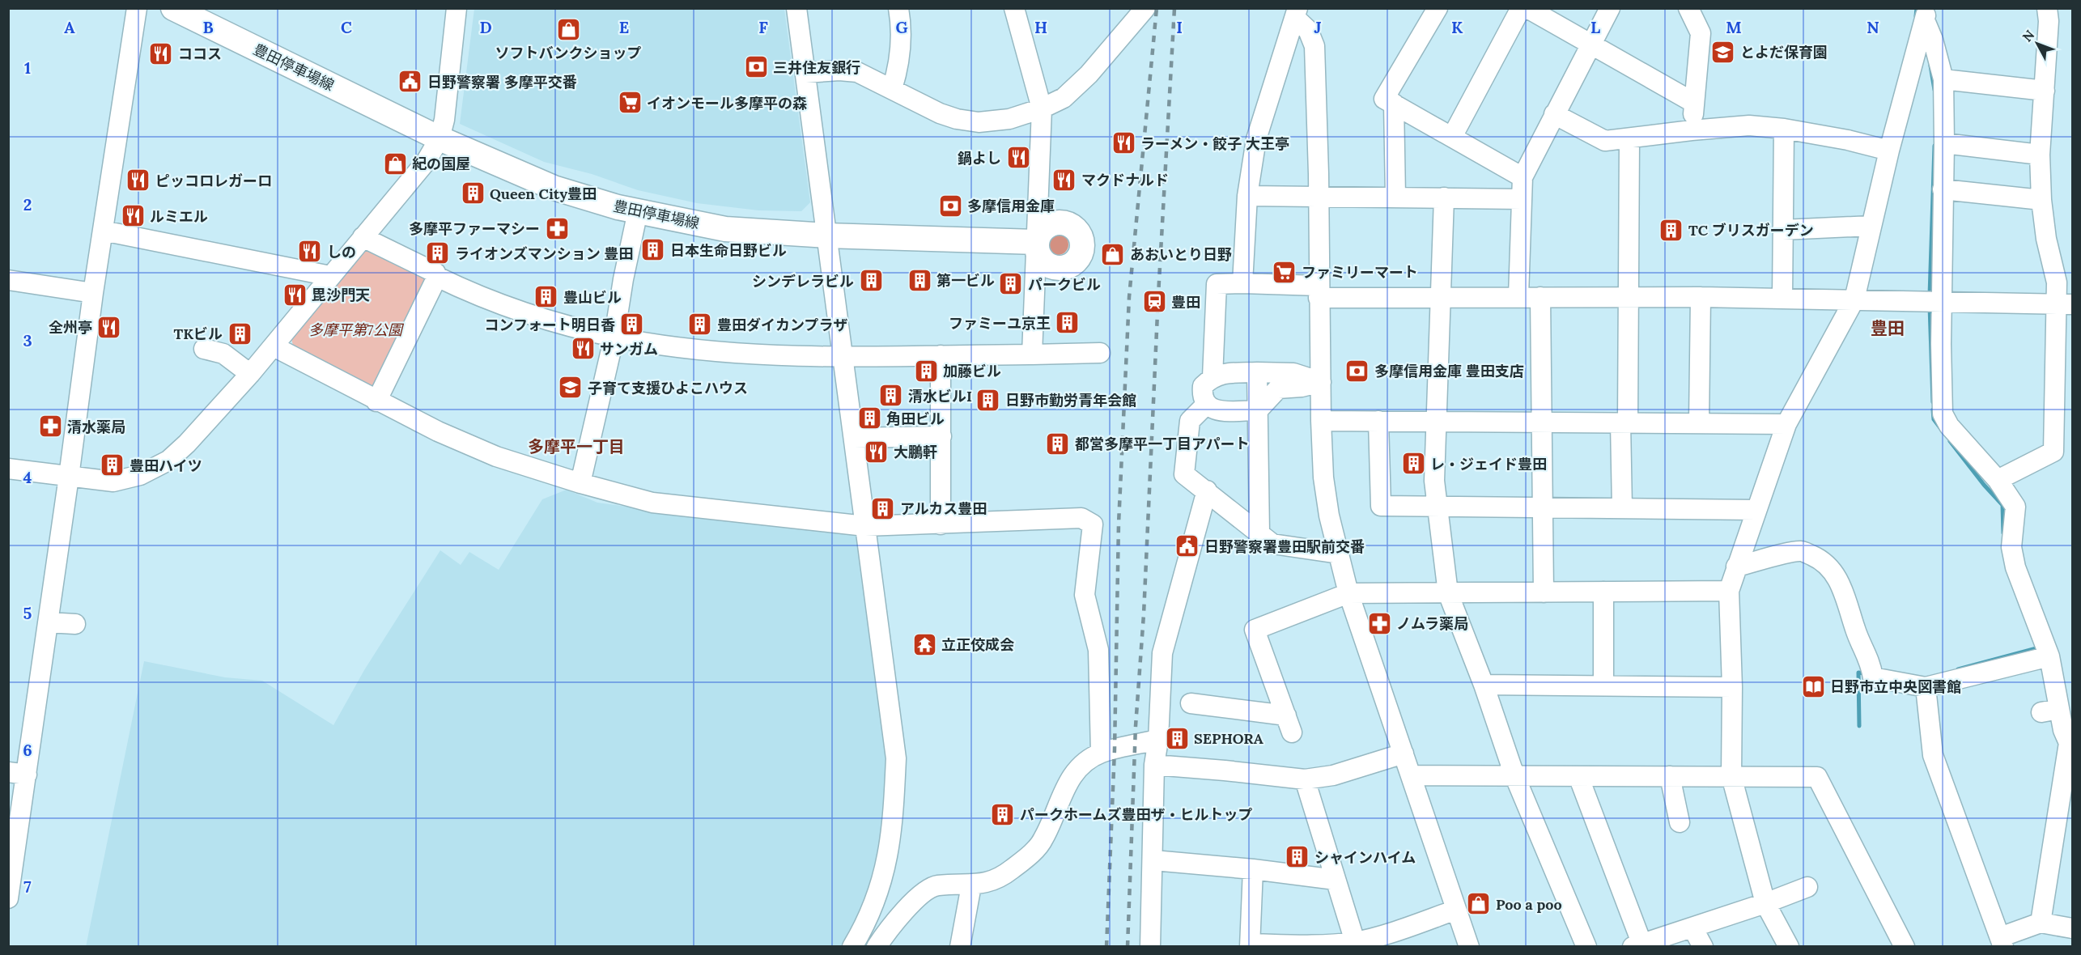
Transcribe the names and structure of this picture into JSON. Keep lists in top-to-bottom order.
{
  "streets": {
    "main road": ["豊田停車場線"]
  },
  "districts": ["豊田", "多摩平一丁目"],
  "parks": ["多摩平第7公園"],
  "places": {
    "shop": [
      "ソフトバンクショップ",
      "紀の国屋",
      "あおいとり日野",
      "Poo a poo"
    ],
    "school or university": ["とよだ保育園", "子育て支援ひよこハウス"],
    "restaurant": [
      "ココス",
      "ラーメン・餃子 大王亭",
      "鍋よし",
      "マクドナルド",
      "ピッコロレガーロ",
      "ルミエル",
      "しの",
      "毘沙門天",
      "全州亭",
      "サンガム",
      "大鵬軒"
    ],
    "bank": ["三井住友銀行", "多摩信用金庫", "多摩信用金庫 豊田支店"],
    "public building": ["日野警察署 多摩平交番", "日野警察署豊田駅前交番"],
    "supermarket": ["イオンモール多摩平の森", "ファミリーマート"],
    "building": [
      "Queen City豊田",
      "TC ブリスガーデン",
      "日本生命日野ビル",
      "ライオンズマンション 豊田",
      "第一ビル",
      "シンデレラビル",
      "パークビル",
      "豊山ビル",
      "ファミーユ京王",
      "コンフォート明日香",
      "豊田ダイカンプラザ",
      "TKビル",
      "加藤ビル",
      "清水ビルI",
      "日野市勤労青年会館",
      "角田ビル",
      "都営多摩平一丁目アパート",
      "レ・ジェイド豊田",
      "豊田ハイツ",
      "アルカス豊田",
      "SEPHORA",
      "パークホームズ豊田ザ・ヒルトップ",
      "シャインハイム"
    ],
    "pharmacy": ["多摩平ファーマシー", "清水薬局", "ノムラ薬局"],
    "station": ["豊田"],
    "temple": ["立正佼成会"],
    "library": ["日野市立中央図書館"]
  },
  "north": "top left",
  "grid": {
    "columns": [
      "A",
      "B",
      "C",
      "D",
      "E",
      "F",
      "G",
      "H",
      "I",
      "J",
      "K",
      "L",
      "M",
      "N"
    ],
    "rows": [
      "1",
      "2",
      "3",
      "4",
      "5",
      "6",
      "7"
    ]
  }
}
